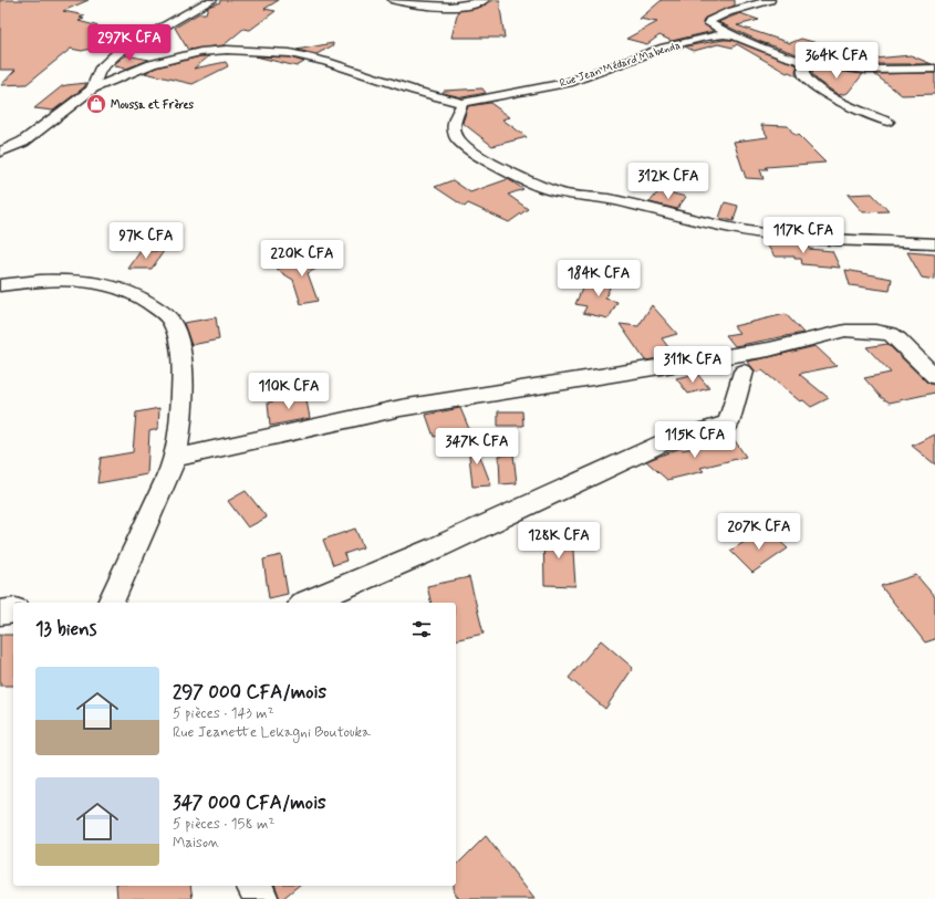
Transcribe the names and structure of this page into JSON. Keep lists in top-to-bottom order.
{
  "streets": {
    "street": ["Rue Jean Médard Mabenda"]
  },
  "places": {
    "shop": ["Moussa et Frères"]
  },
  "page": {
    "price": [
      "297K CFA",
      "364K CFA",
      "312K CFA",
      "117K CFA",
      "97K CFA",
      "220K CFA",
      "184K CFA",
      "311K CFA",
      "110K CFA",
      "115K CFA",
      "347K CFA",
      "207K CFA",
      "128K CFA"
    ],
    "heading": "13 biens",
    "list": [
      {
        "name": "297 000 CFA/mois",
        "note": "5 pièces · 143 m² · Rue Jeanette Lekagni Boutouka"
      },
      {
        "name": "347 000 CFA/mois",
        "note": "5 pièces · 158 m² · Maison"
      }
    ]
  }
}
